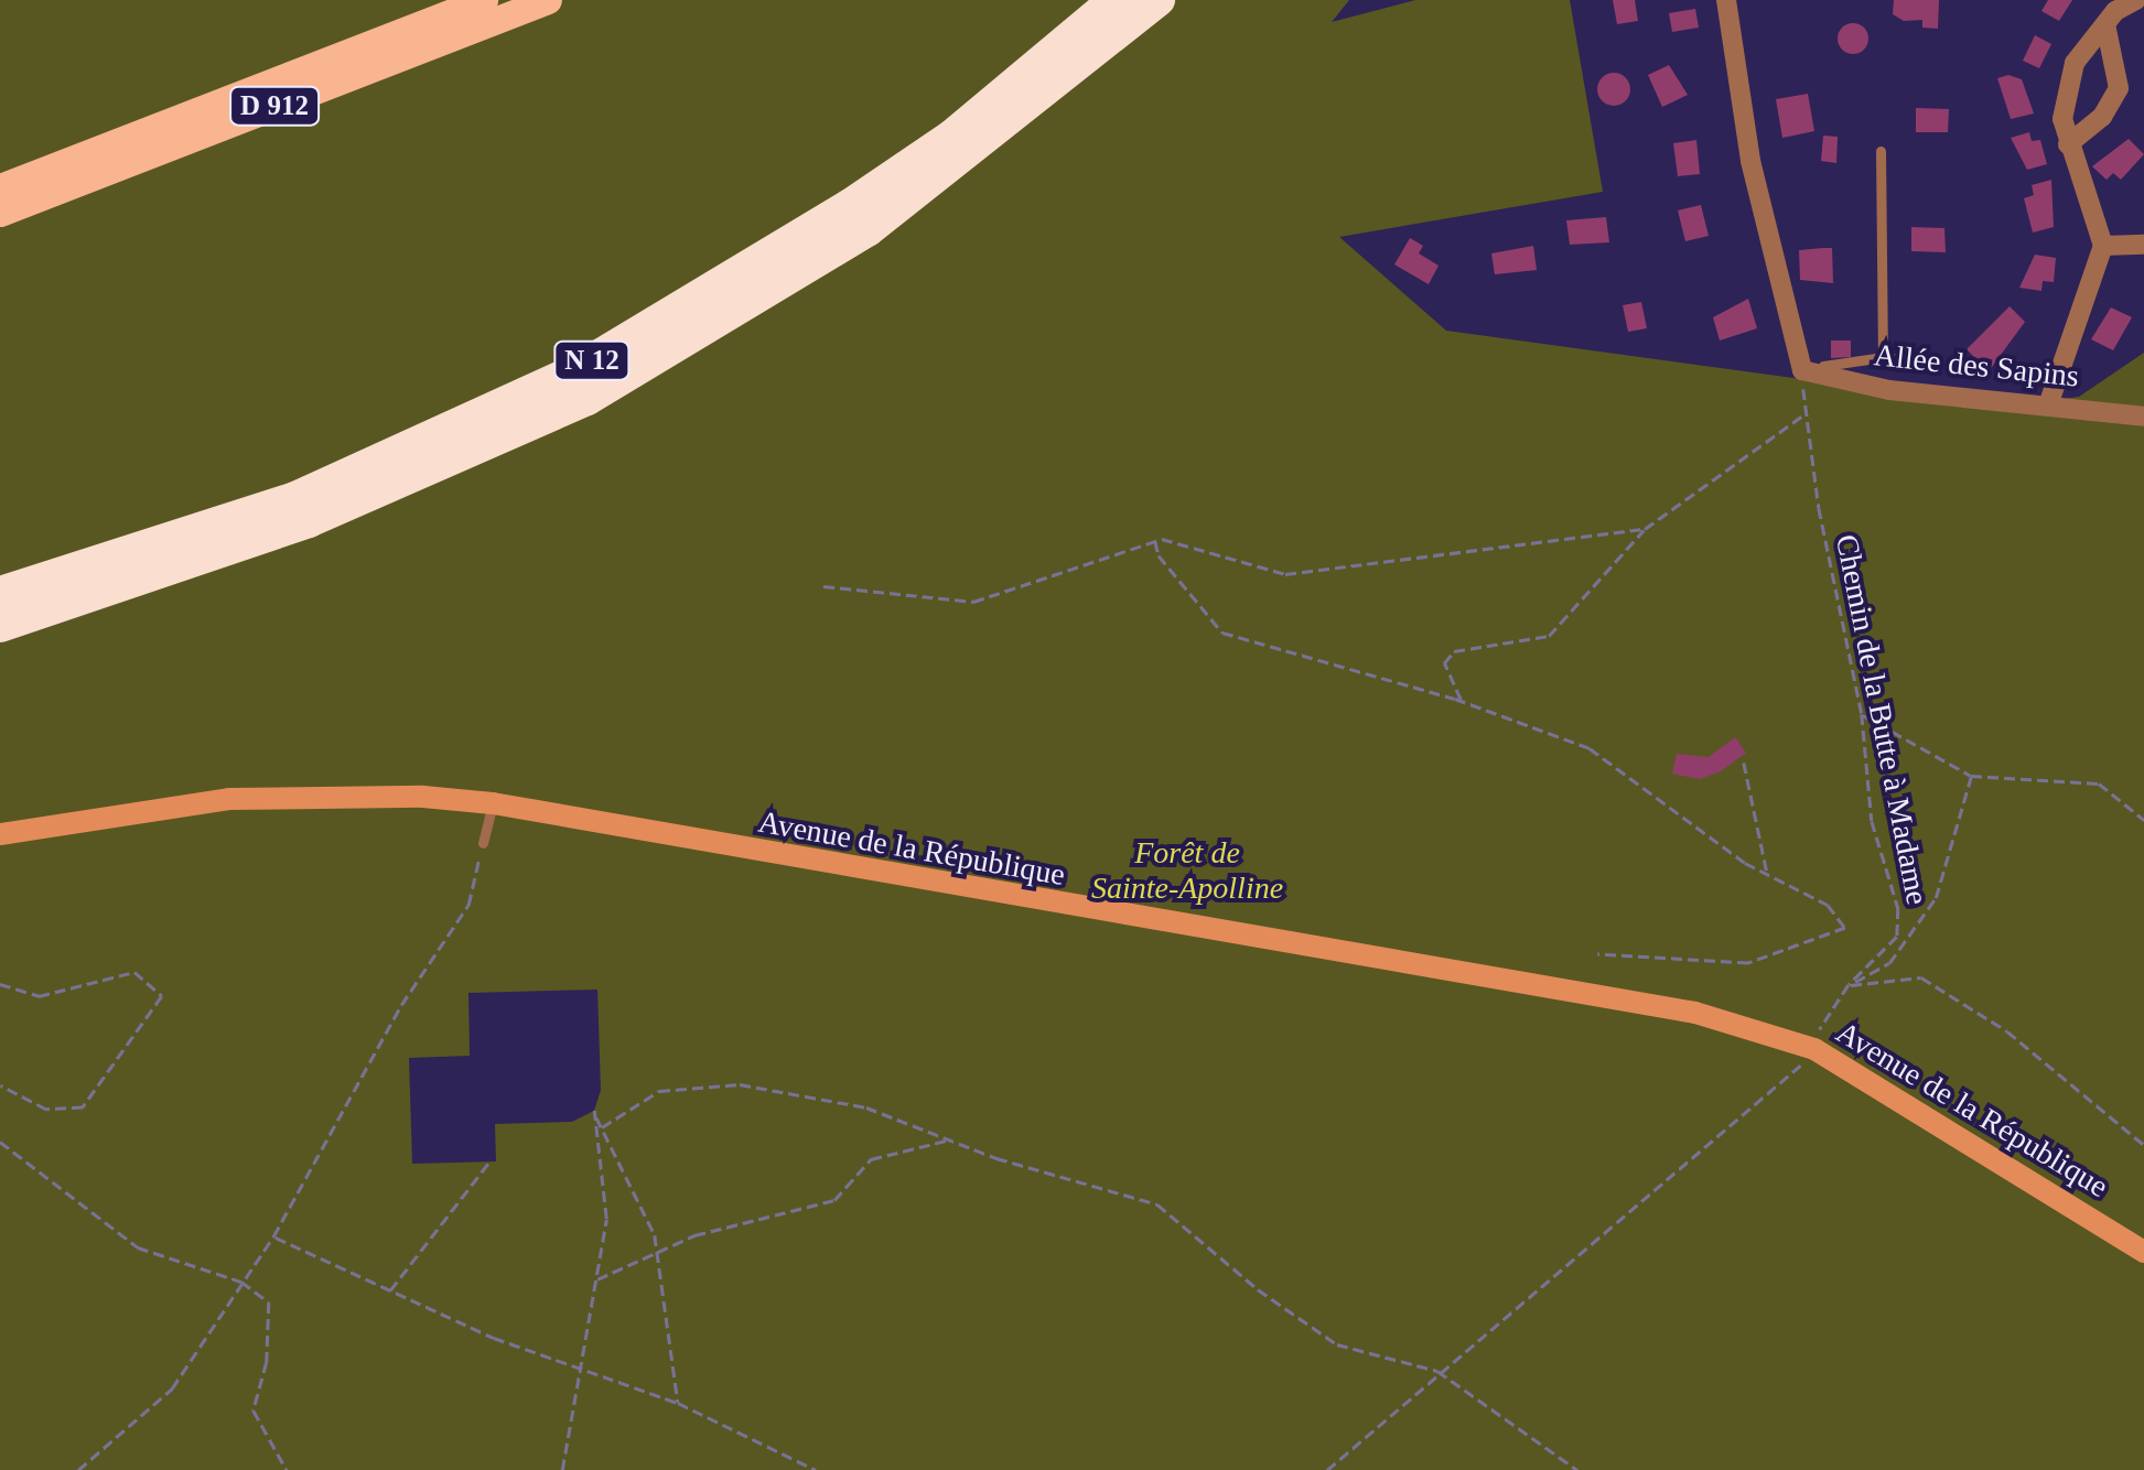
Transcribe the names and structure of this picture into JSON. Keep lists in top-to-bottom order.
{
  "streets": {
    "highway": ["N 12"],
    "main road": ["D 912", "Avenue de la République"],
    "street": ["Allée des Sapins"],
    "path": ["Chemin de la Butte à Madame"]
  },
  "crossings": [
    ["Allée des Sapins", "Chemin de la Butte à Madame"],
    ["Chemin de la Butte à Madame", "Avenue de la République"]
  ],
  "parks": ["Forêt de Sainte-Apolline"]
}
